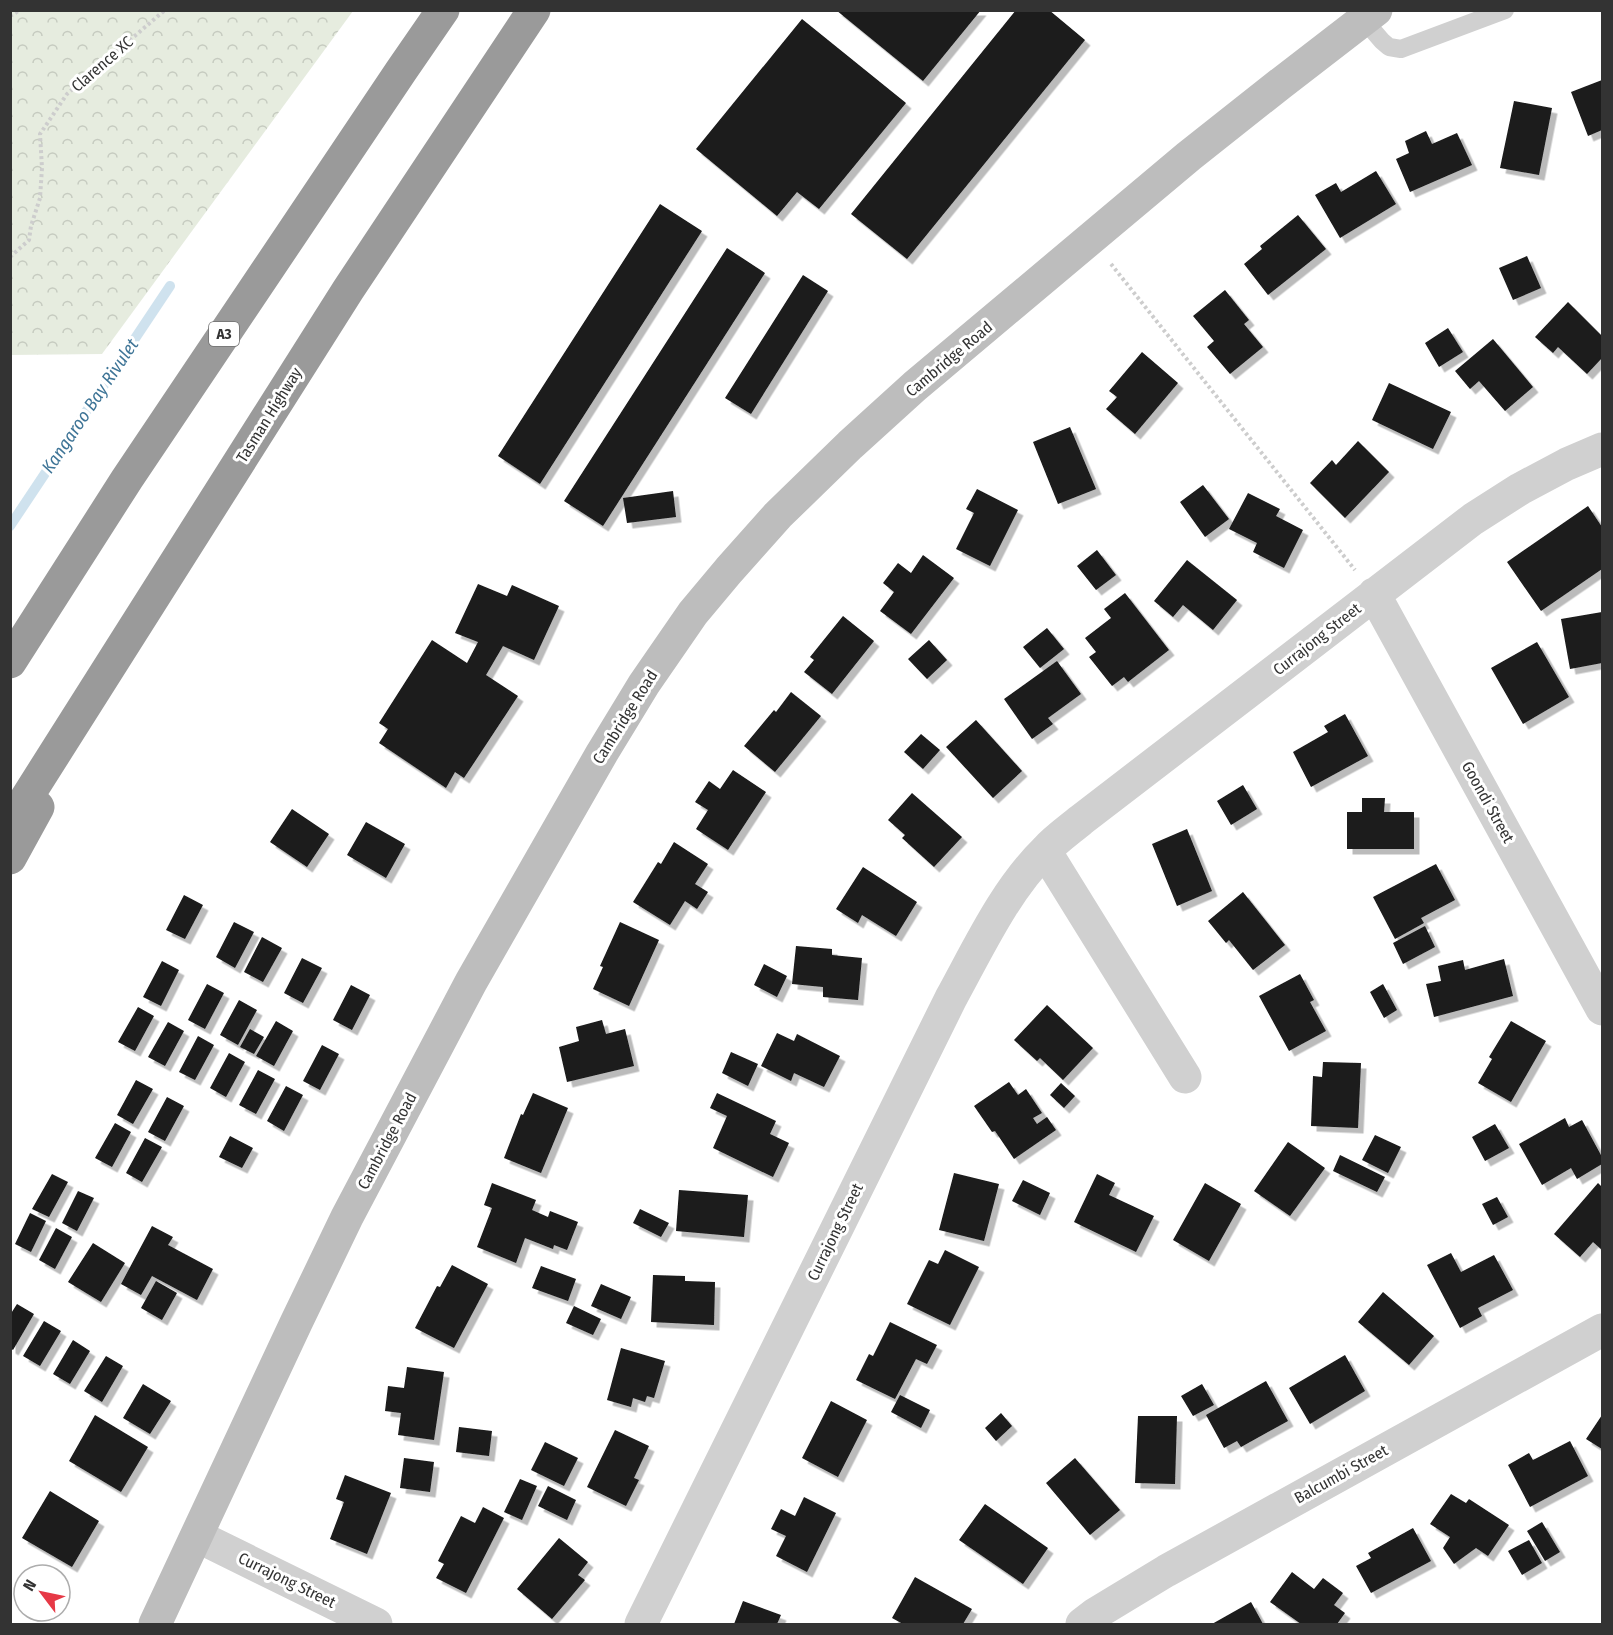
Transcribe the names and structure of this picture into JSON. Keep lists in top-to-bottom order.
{
  "streets": {
    "highway": ["A3", "Tasman Highway"],
    "main road": ["Cambridge Road"],
    "street": ["Currajong Street", "Goondi Street", "Balcumbi Street"],
    "path": ["Clarence XC"]
  },
  "crossings": [
    ["Cambridge Road", "Currajong Street"],
    ["Currajong Street", "Goondi Street"]
  ],
  "water": ["Kangaroo Bay Rivulet"],
  "north": "top left"
}
